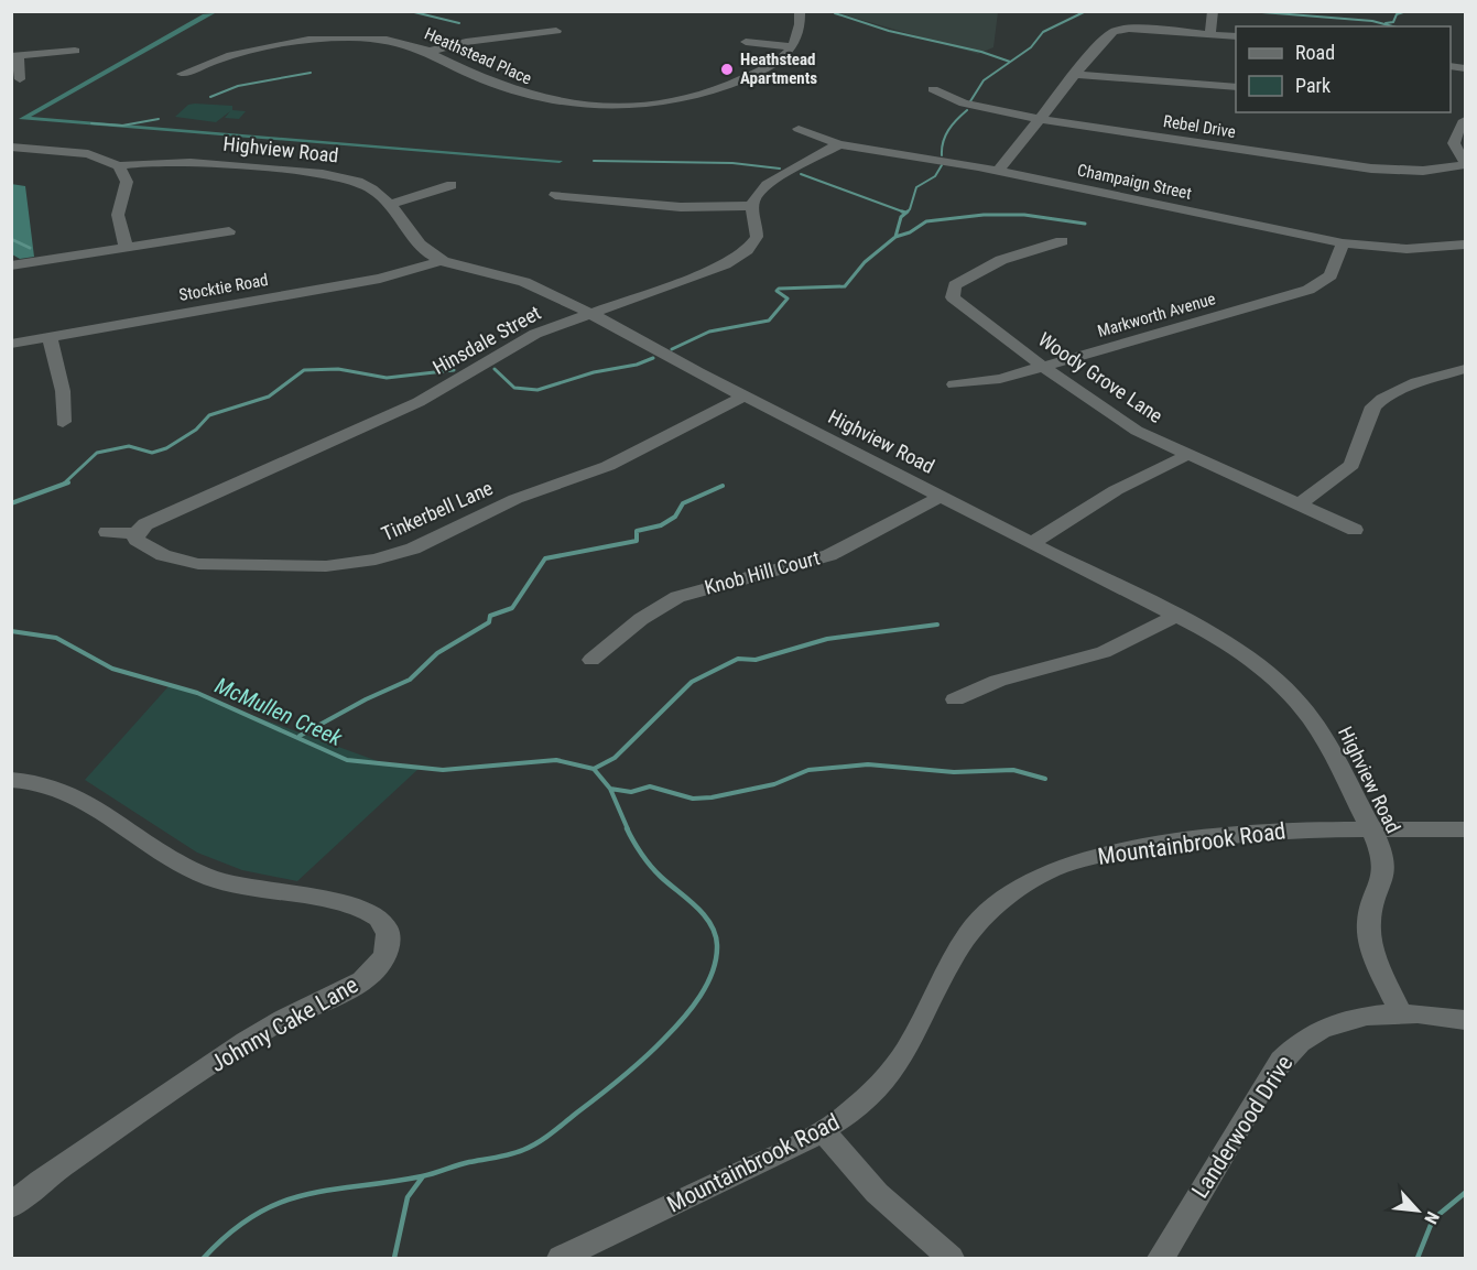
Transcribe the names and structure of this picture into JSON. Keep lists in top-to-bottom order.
{
  "streets": {
    "street": [
      "Heathstead Place",
      "Rebel Drive",
      "Highview Road",
      "Champaign Street",
      "Stocktie Road",
      "Markworth Avenue",
      "Hinsdale Street",
      "Woody Grove Lane",
      "Tinkerbell Lane",
      "Knob Hill Court",
      "Mountainbrook Road",
      "Johnny Cake Lane",
      "Landerwood Drive"
    ]
  },
  "crossings": [
    ["Highview Road", "Stocktie Road"],
    ["Highview Road", "Hinsdale Street"],
    ["Highview Road", "Tinkerbell Lane"],
    ["Highview Road", "Knob Hill Court"],
    ["Highview Road", "Mountainbrook Road"],
    ["Highview Road", "Landerwood Drive"],
    ["Champaign Street", "Markworth Avenue"],
    ["Markworth Avenue", "Woody Grove Lane"],
    ["Hinsdale Street", "Tinkerbell Lane"]
  ],
  "water": ["McMullen Creek"],
  "places": ["Heathstead Apartments"],
  "legend": ["Road", "Park"],
  "north": "bottom right"
}
